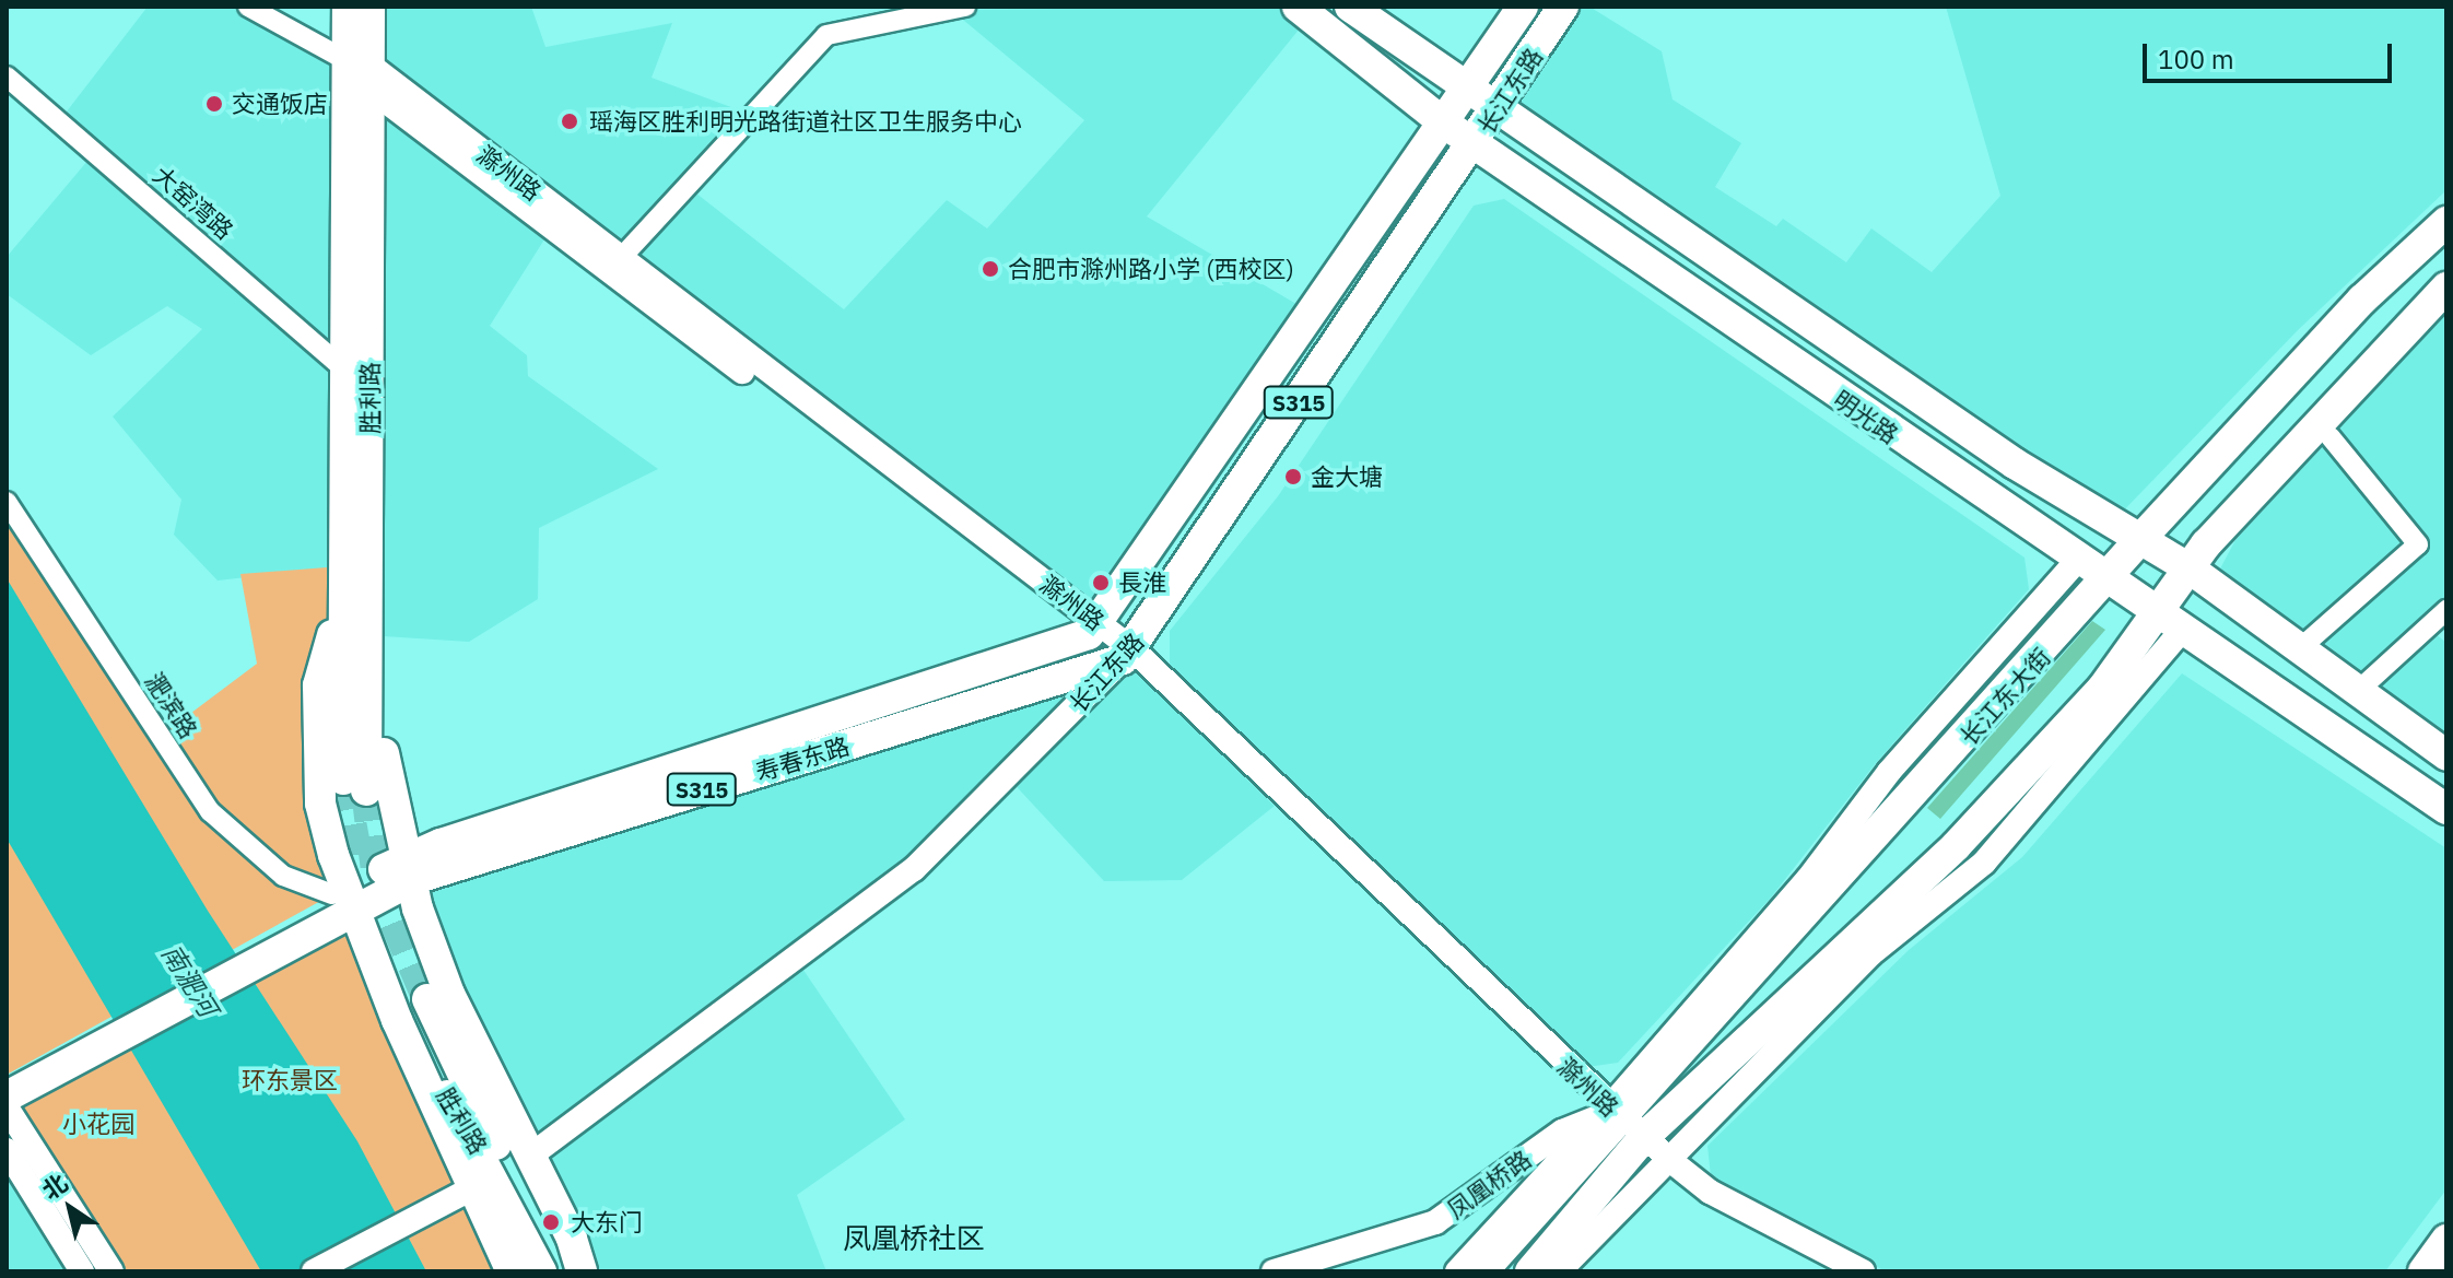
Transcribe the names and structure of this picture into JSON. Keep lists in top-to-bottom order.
{
  "streets": {
    "main road": [
      "长江东路",
      "胜利路",
      "S315",
      "明光路",
      "长江东大街",
      "寿春东路"
    ],
    "street": [
      "滁州路",
      "大窑湾路",
      "淝滨路",
      "凤凰桥路"
    ]
  },
  "crossings": [
    ["长江东路", "滁州路"],
    ["长江东路", "明光路"],
    ["长江东路", "寿春东路"],
    ["滁州路", "胜利路"],
    ["滁州路", "长江东大街"],
    ["滁州路", "寿春东路"],
    ["滁州路", "凤凰桥路"],
    ["大窑湾路", "胜利路"],
    ["明光路", "长江东大街"],
    ["长江东大街", "凤凰桥路"],
    ["淝滨路", "寿春东路"]
  ],
  "districts": ["凤凰桥社区"],
  "water": ["南淝河"],
  "parks": ["环东景区", "小花园"],
  "places": [
    "交通饭店",
    "瑶海区胜利明光路街道社区卫生服务中心",
    "合肥市滁州路小学 (西校区)",
    "金大塘",
    "長淮",
    "大东门"
  ],
  "scale_bar": "100 m",
  "north": "top left"
}
